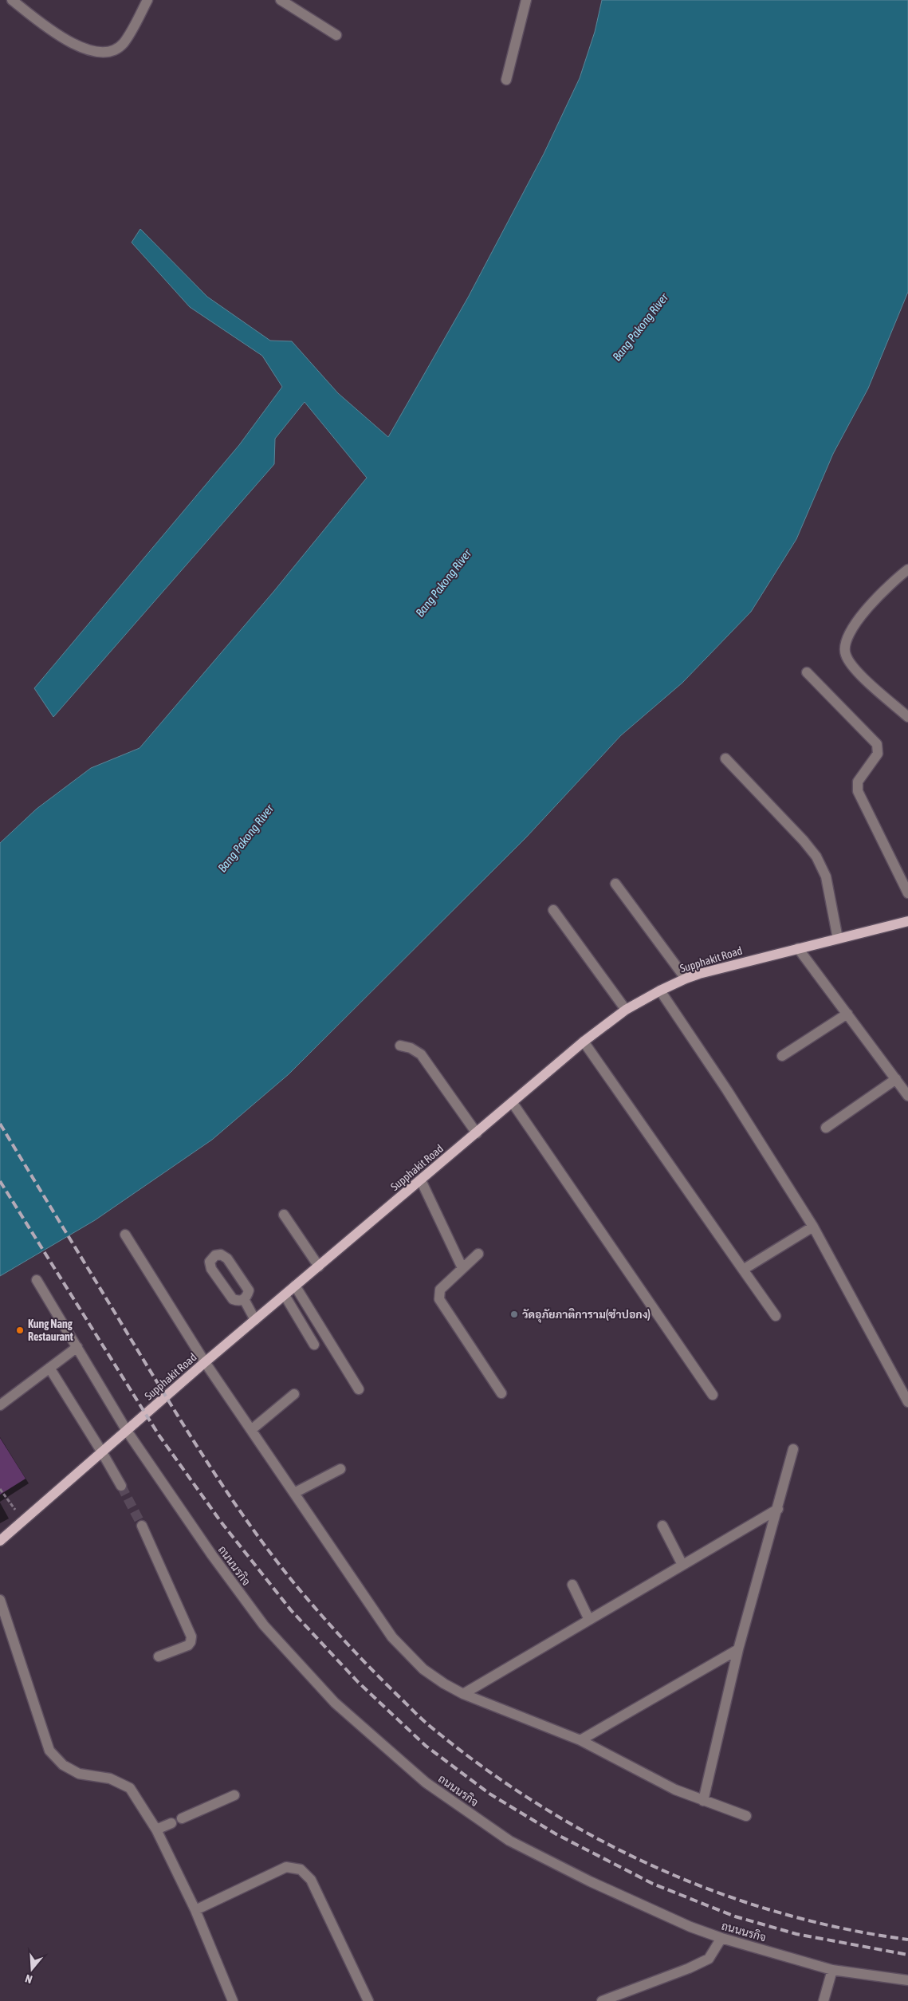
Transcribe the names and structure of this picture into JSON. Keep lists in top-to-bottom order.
{
  "streets": {
    "main road": ["Supphakit Road"],
    "street": ["ถนนนรกิจ"]
  },
  "crossings": [
    ["Supphakit Road", "ถนนนรกิจ"]
  ],
  "water": ["Bang Pakong River"],
  "places": ["วัดอุภัยภาติการาม(ซำปอกง)", "Kung Nang Restaurant"],
  "north": "bottom"
}
